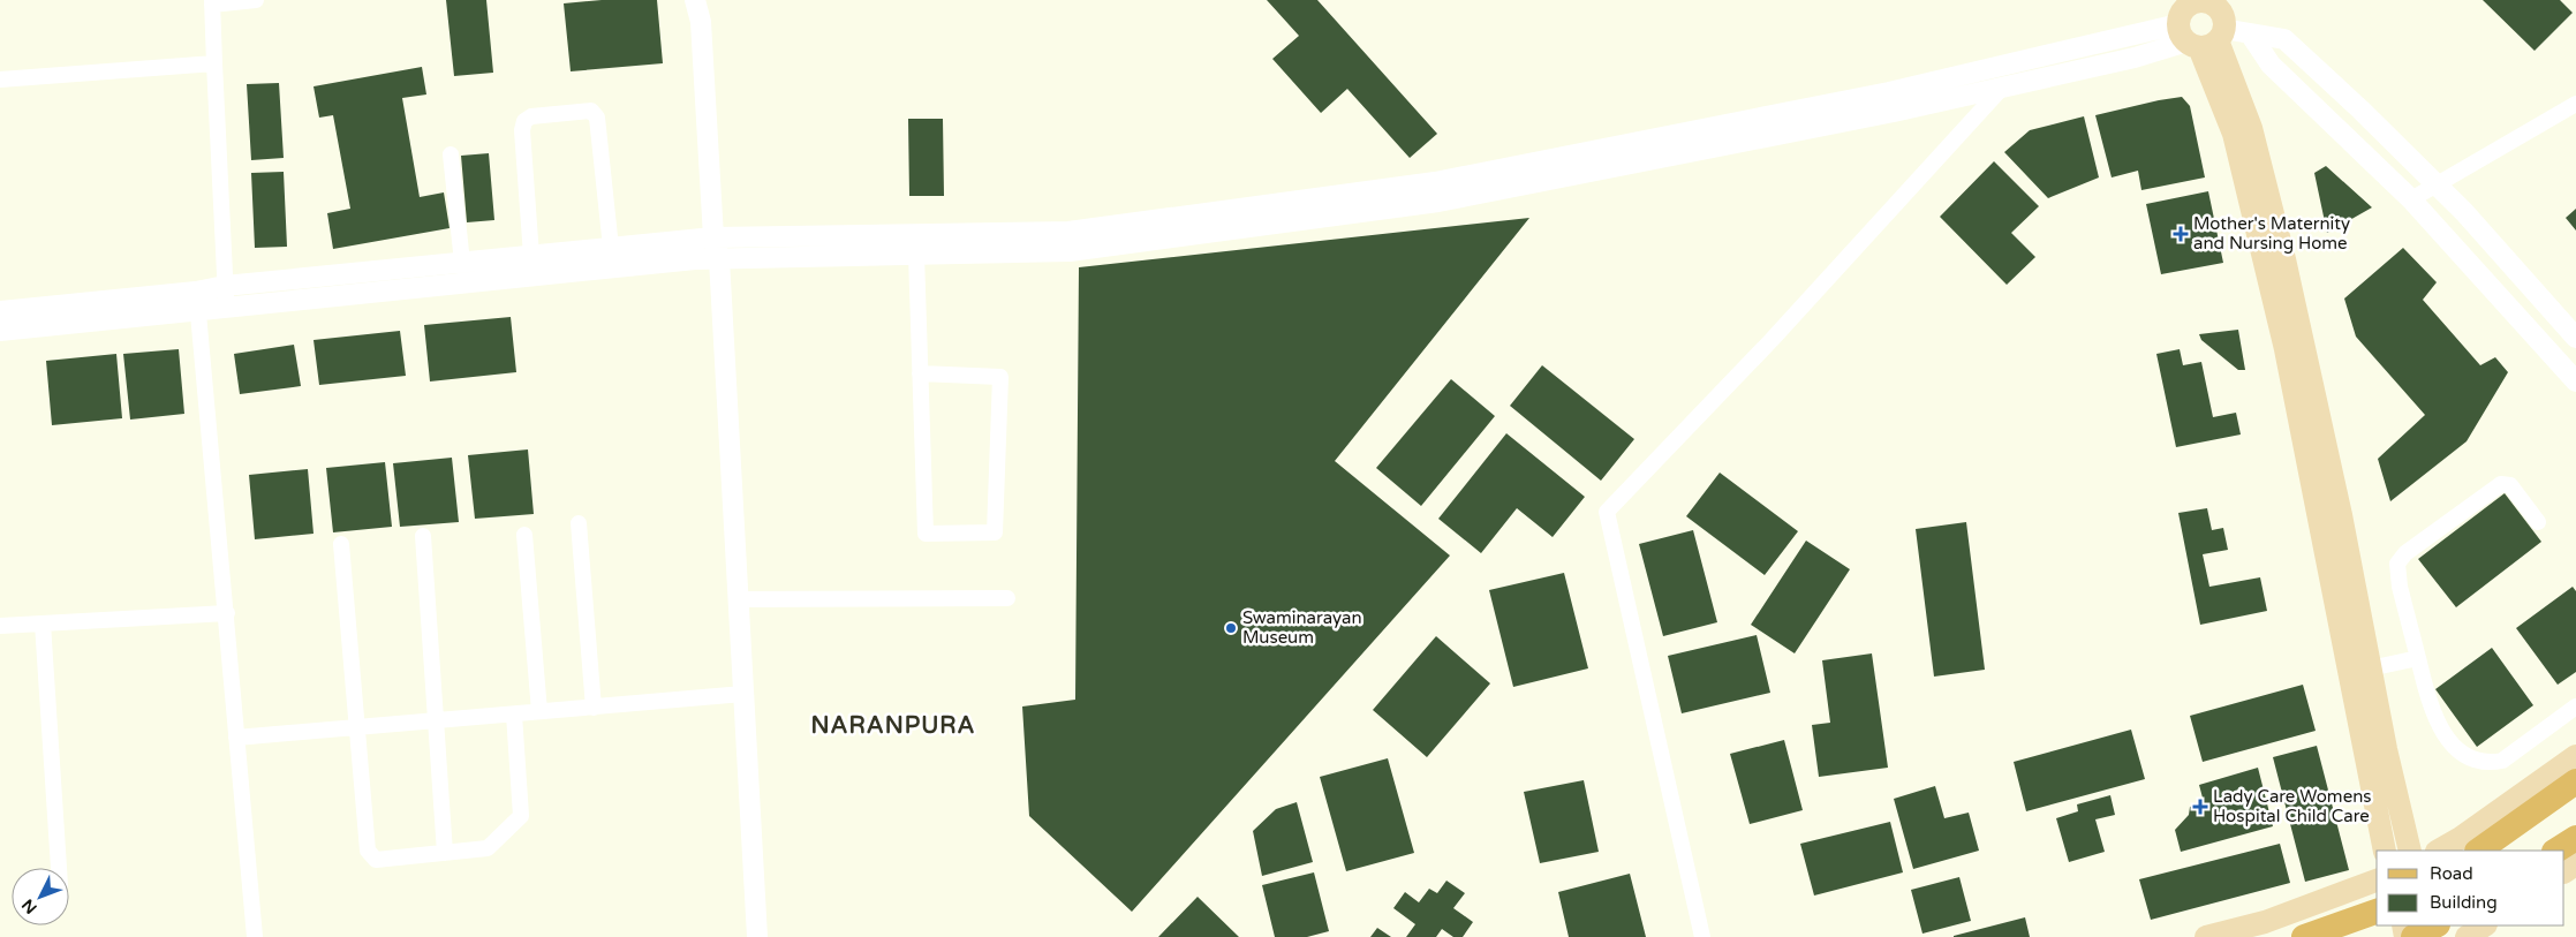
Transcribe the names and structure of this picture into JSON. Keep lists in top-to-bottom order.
{
  "districts": ["NARANPURA"],
  "places": {
    "health": ["Mother's Maternity and Nursing Home", "Lady Care Womens Hospital Child Care"],
    "other": ["Swaminarayan Museum"]
  },
  "legend": ["Road", "Building"],
  "north": "bottom left"
}
